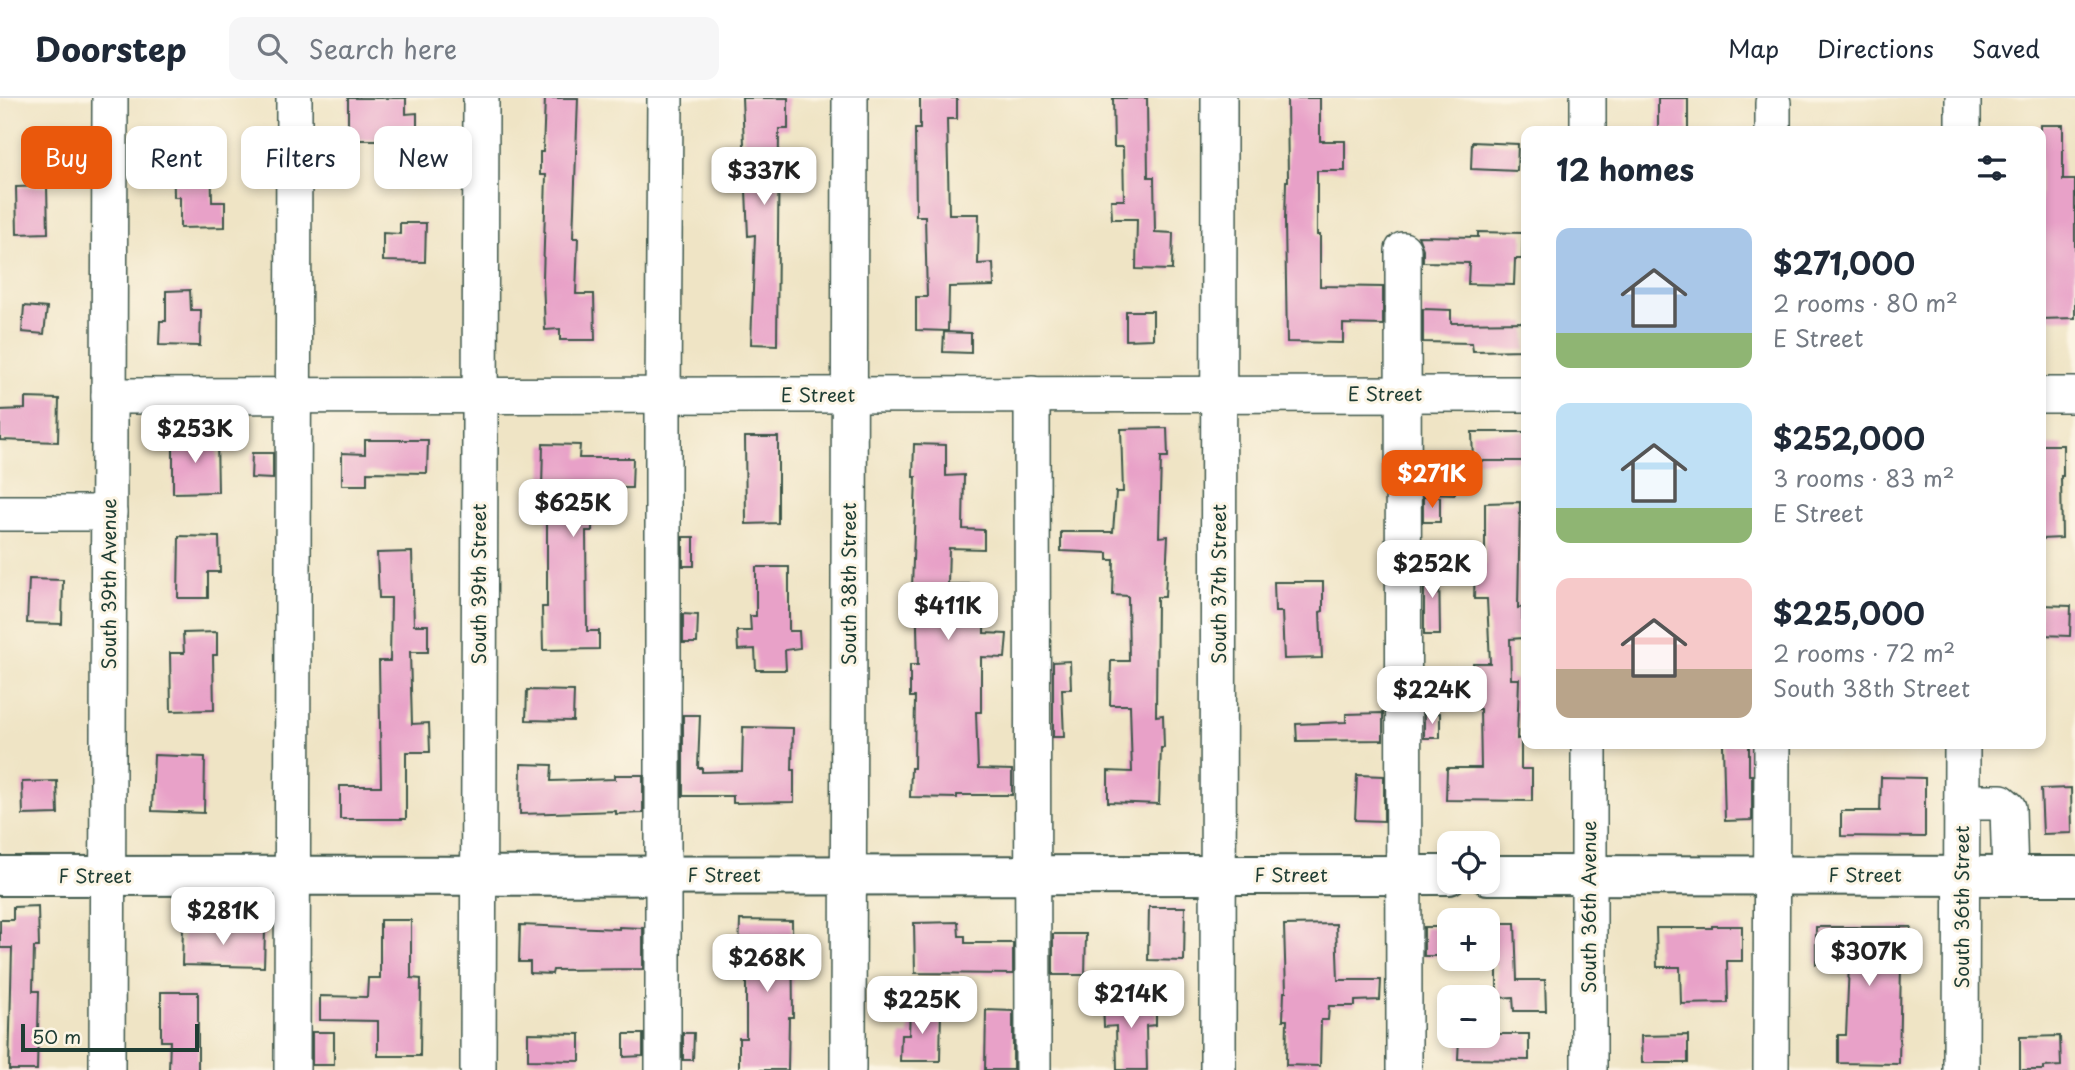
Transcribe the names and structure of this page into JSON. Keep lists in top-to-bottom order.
{
  "streets": {
    "main road": ["F Street"],
    "street": [
      "E Street",
      "South 39th Avenue",
      "South 39th Street",
      "South 38th Street",
      "South 37th Street",
      "South 36th Avenue",
      "South 36th Street"
    ]
  },
  "crossings": [
    ["E Street", "South 39th Avenue"],
    ["E Street", "South 39th Street"],
    ["E Street", "South 38th Street"],
    ["E Street", "South 37th Street"],
    ["South 39th Avenue", "F Street"],
    ["South 39th Street", "F Street"],
    ["South 38th Street", "F Street"],
    ["South 37th Street", "F Street"],
    ["F Street", "South 36th Avenue"],
    ["F Street", "South 36th Street"]
  ],
  "scale_bar": "50 m",
  "page": {
    "header": "Doorstep",
    "search": "Search here",
    "nav": ["Map", "Directions", "Saved"],
    "chip": [
      "Buy",
      "Rent",
      "Filters",
      "New"
    ],
    "heading": "12 homes",
    "price": [
      "$337K",
      "$253K",
      "$271K",
      "$625K",
      "$252K",
      "$411K",
      "$224K",
      "$281K",
      "$307K",
      "$268K",
      "$214K",
      "$225K"
    ],
    "list": [
      {
        "name": "$271,000",
        "note": "2 rooms · 80 m² · E Street"
      },
      {
        "name": "$252,000",
        "note": "3 rooms · 83 m² · E Street"
      },
      {
        "name": "$225,000",
        "note": "2 rooms · 72 m² · South 38th Street"
      }
    ],
    "map_buttons": ["+", "−"],
    "scale": "50 m"
  }
}
